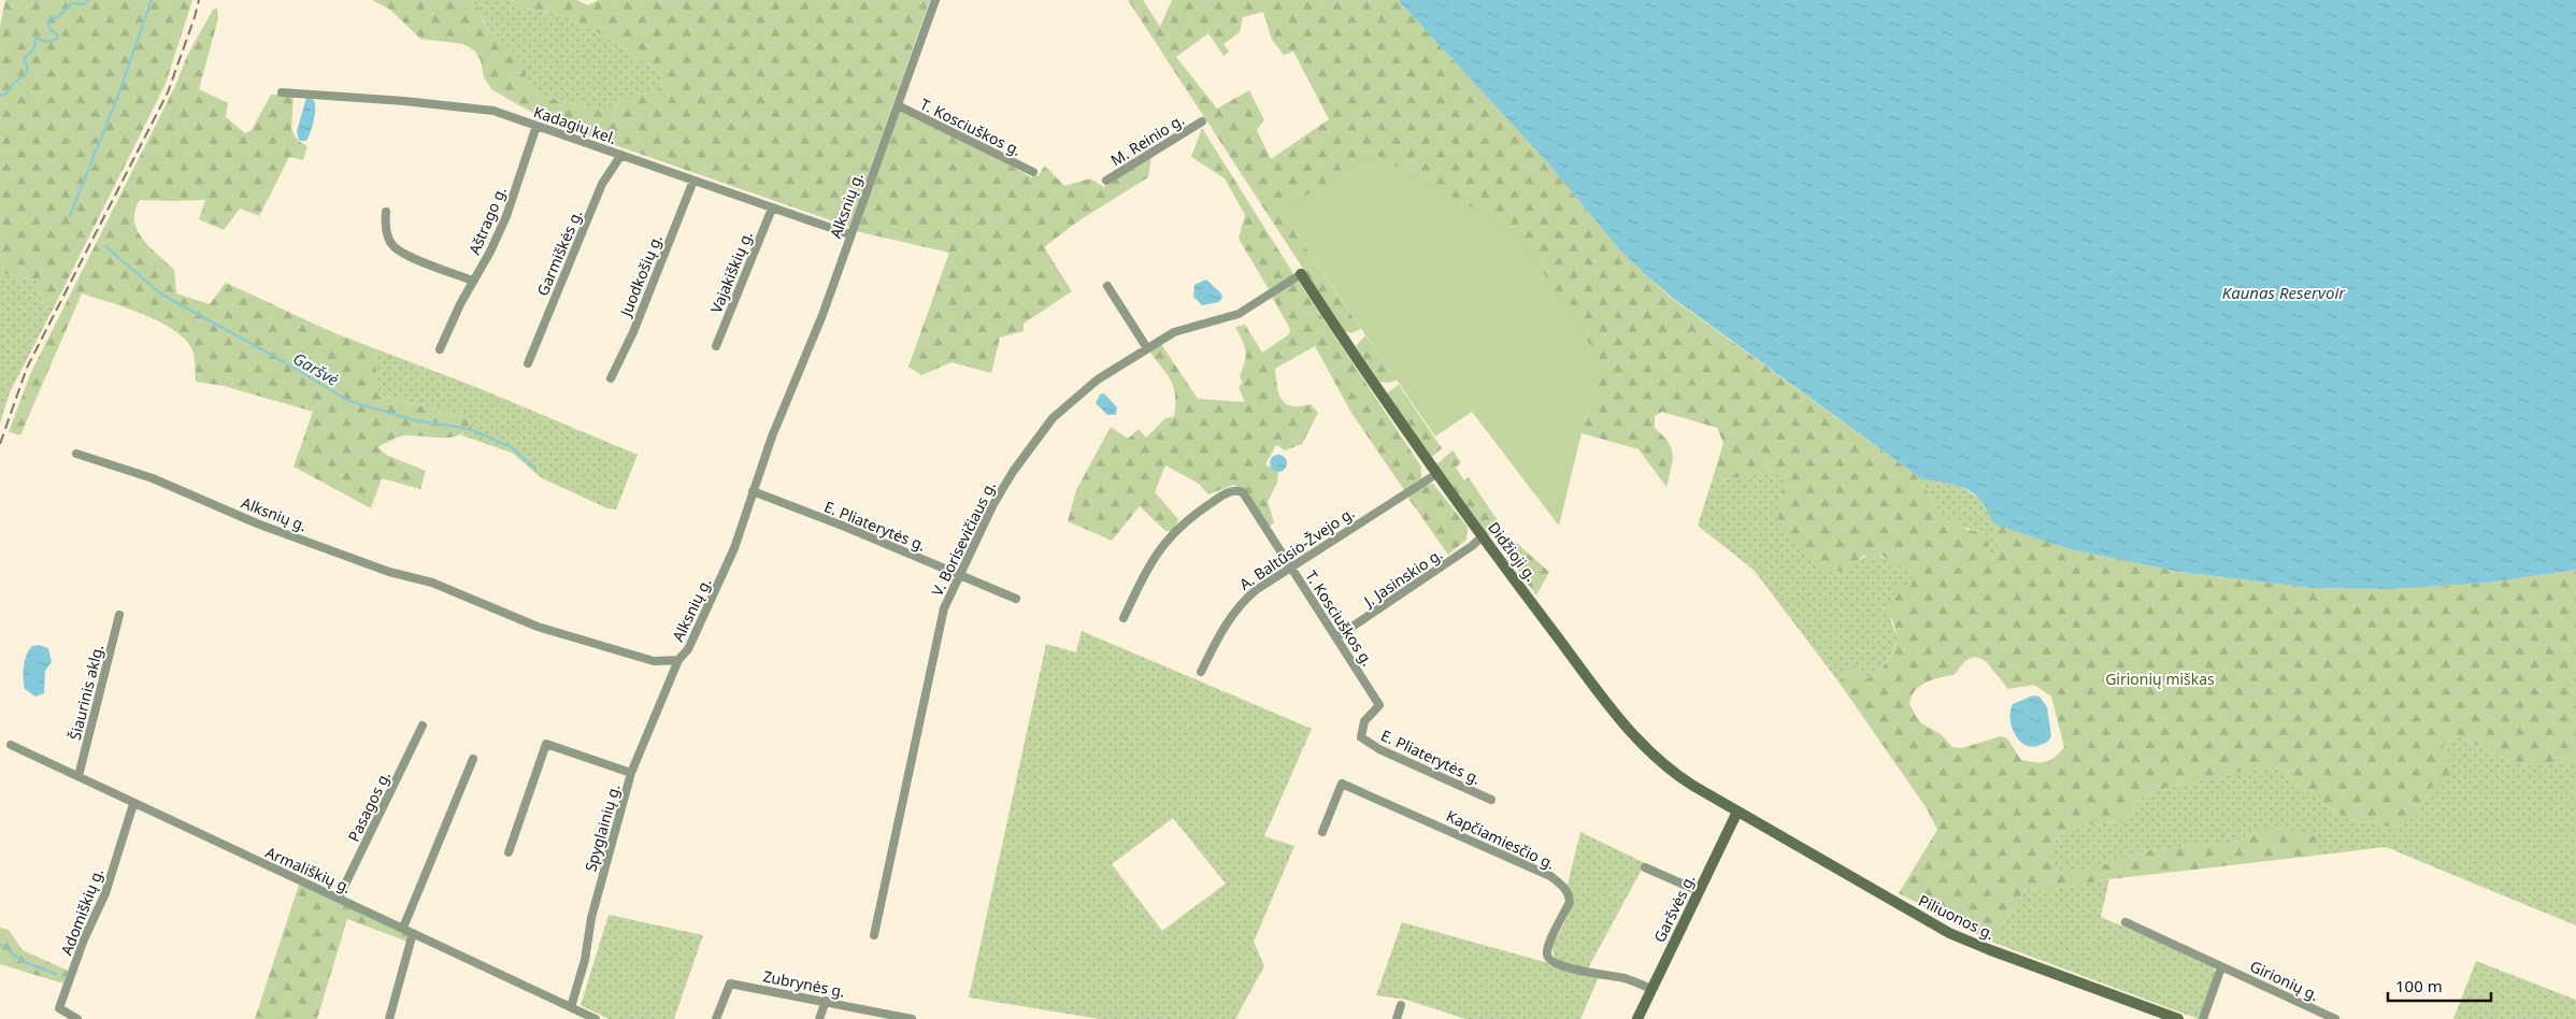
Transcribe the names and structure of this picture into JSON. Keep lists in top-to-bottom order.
{
  "streets": {
    "main road": ["Didžioji g.", "Garšvės g.", "Piliuonos g."],
    "street": [
      "Kadagių kel.",
      "T. Kosciuškos g.",
      "M. Reinio g.",
      "Alksnių g.",
      "Aštrago g.",
      "Garmiškės g.",
      "Vajakiškių g.",
      "Juodkošių g.",
      "E. Pliaterytės g.",
      "V. Borisevičiaus g.",
      "A. Baltūsio-Žvejo g.",
      "J. Jasinskio g.",
      "Šiaurinis aklg.",
      "Pasagos g.",
      "Spyglainių g.",
      "Kapčiamiesčio g.",
      "Armališkių g.",
      "Adomiškių g.",
      "Girionių g.",
      "Zubrynės g."
    ]
  },
  "crossings": [
    ["Kadagių kel.", "Alksnių g."],
    ["Kadagių kel.", "Aštrago g."],
    ["Kadagių kel.", "Garmiškės g."],
    ["Kadagių kel.", "Vajakiškių g."],
    ["Kadagių kel.", "Juodkošių g."],
    ["T. Kosciuškos g.", "Alksnių g."],
    ["T. Kosciuškos g.", "E. Pliaterytės g."],
    ["T. Kosciuškos g.", "A. Baltūsio-Žvejo g."],
    ["T. Kosciuškos g.", "J. Jasinskio g."],
    ["Alksnių g.", "E. Pliaterytės g."],
    ["Alksnių g.", "Spyglainių g."],
    ["E. Pliaterytės g.", "V. Borisevičiaus g."],
    ["V. Borisevičiaus g.", "Didžioji g."],
    ["A. Baltūsio-Žvejo g.", "Didžioji g."],
    ["Didžioji g.", "J. Jasinskio g."],
    ["Didžioji g.", "Garšvės g."],
    ["Didžioji g.", "Piliuonos g."],
    ["Šiaurinis aklg.", "Armališkių g."],
    ["Pasagos g.", "Armališkių g."],
    ["Spyglainių g.", "Armališkių g."],
    ["Kapčiamiesčio g.", "Garšvės g."],
    ["Armališkių g.", "Adomiškių g."],
    ["Garšvės g.", "Piliuonos g."]
  ],
  "water": ["Kaunas Reservoir", "Garšvė"],
  "parks": ["Girionių miškas"],
  "scale_bar": "100 m"
}
